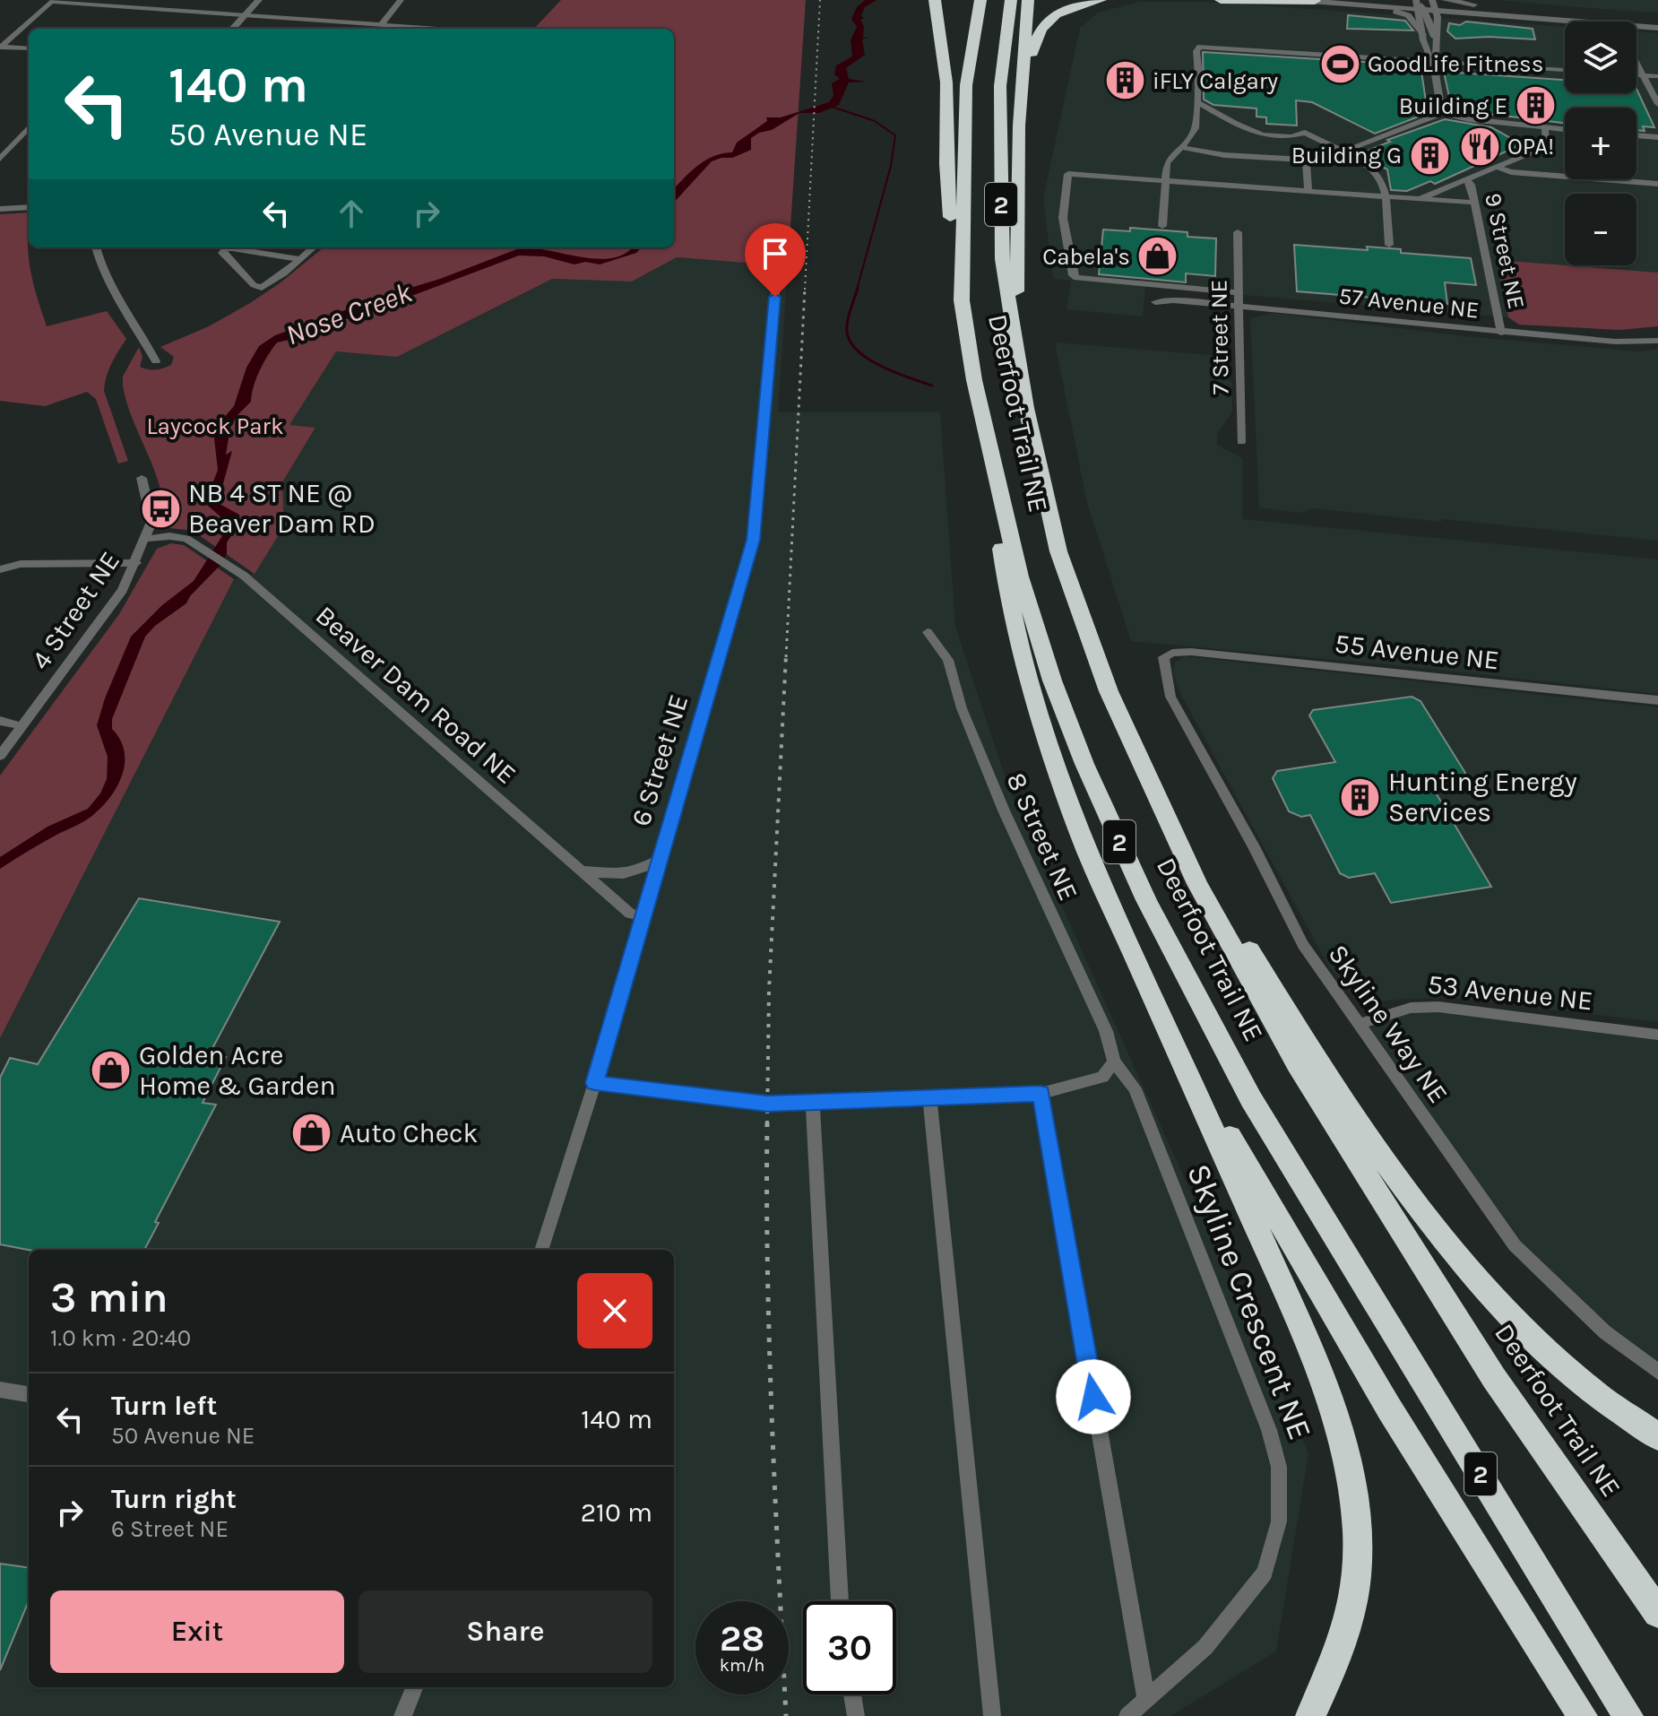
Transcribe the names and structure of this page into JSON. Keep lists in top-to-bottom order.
{
  "streets": {
    "highway": ["2", "Deerfoot Trail NE"],
    "street": [
      "9 Street NE",
      "57 Avenue NE",
      "7 Street NE",
      "4 Street NE",
      "55 Avenue NE",
      "Beaver Dam Road NE",
      "6 Street NE",
      "8 Street NE",
      "53 Avenue NE",
      "Skyline Way NE",
      "Skyline Crescent NE"
    ]
  },
  "crossings": [
    ["9 Street NE", "57 Avenue NE"],
    ["57 Avenue NE", "7 Street NE"],
    ["4 Street NE", "Beaver Dam Road NE"],
    ["55 Avenue NE", "Skyline Way NE"],
    ["Beaver Dam Road NE", "6 Street NE"],
    ["8 Street NE", "Skyline Crescent NE"],
    ["53 Avenue NE", "Skyline Way NE"]
  ],
  "water": ["Nose Creek"],
  "parks": ["Laycock Park"],
  "places": {
    "sports": ["GoodLife Fitness"],
    "building": [
      "iFLY Calgary",
      "Building E",
      "Building G",
      "Hunting Energy Services"
    ],
    "restaurant": ["OPA!"],
    "shop": ["Cabela's", "Golden Acre Home & Garden", "Auto Check"],
    "bus stop": ["NB 4 ST NE @ Beaver Dam RD"]
  },
  "page": {
    "map_buttons": ["+", "−"],
    "turn": ["140 m", "50 Avenue NE"],
    "heading": ["3 min", "1.0 km · 20:40"],
    "list": [
      {
        "name": "Turn left",
        "note": "50 Avenue NE",
        "value": "140 m"
      },
      {
        "name": "Turn right",
        "note": "6 Street NE",
        "value": "210 m"
      }
    ],
    "buttons": ["Exit", "Share"],
    "speed": "28 km/h",
    "limit": "30"
  }
}
